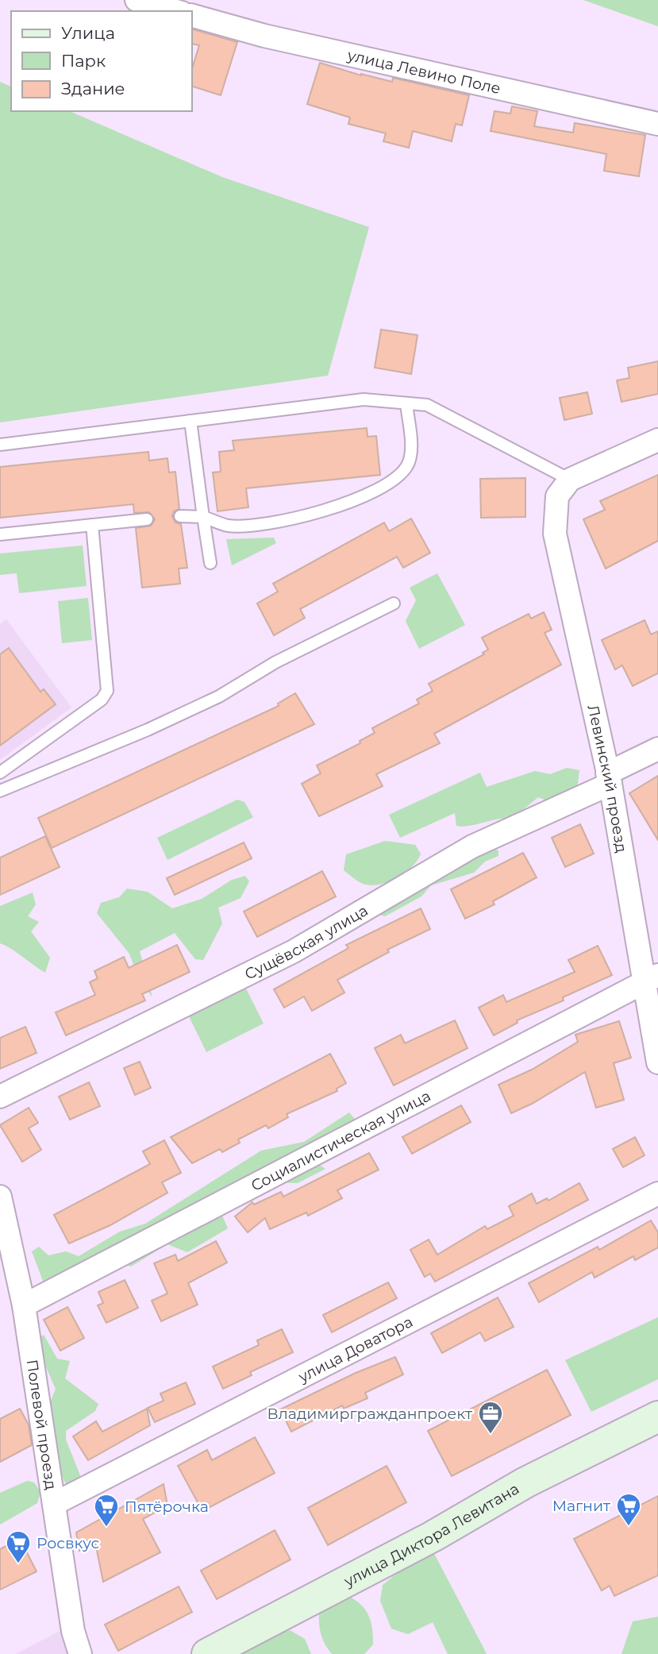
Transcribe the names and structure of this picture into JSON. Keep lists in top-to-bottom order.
{
  "streets": {
    "street": [
      "улица Левино Поле",
      "Левинский проезд",
      "Сущёвская улица",
      "Социалистическая улица",
      "улица Доватора",
      "Полевой проезд",
      "улица Диктора Левитана"
    ]
  },
  "crossings": [
    ["Левинский проезд", "Сущёвская улица"],
    ["Левинский проезд", "Социалистическая улица"],
    ["Социалистическая улица", "Полевой проезд"],
    ["улица Доватора", "Полевой проезд"]
  ],
  "places": {
    "office": ["Владимиргражданпроект"],
    "supermarket": ["Магнит", "Пятёрочка", "Росвкус"]
  },
  "legend": ["Улица", "Парк", "Здание"]
}
